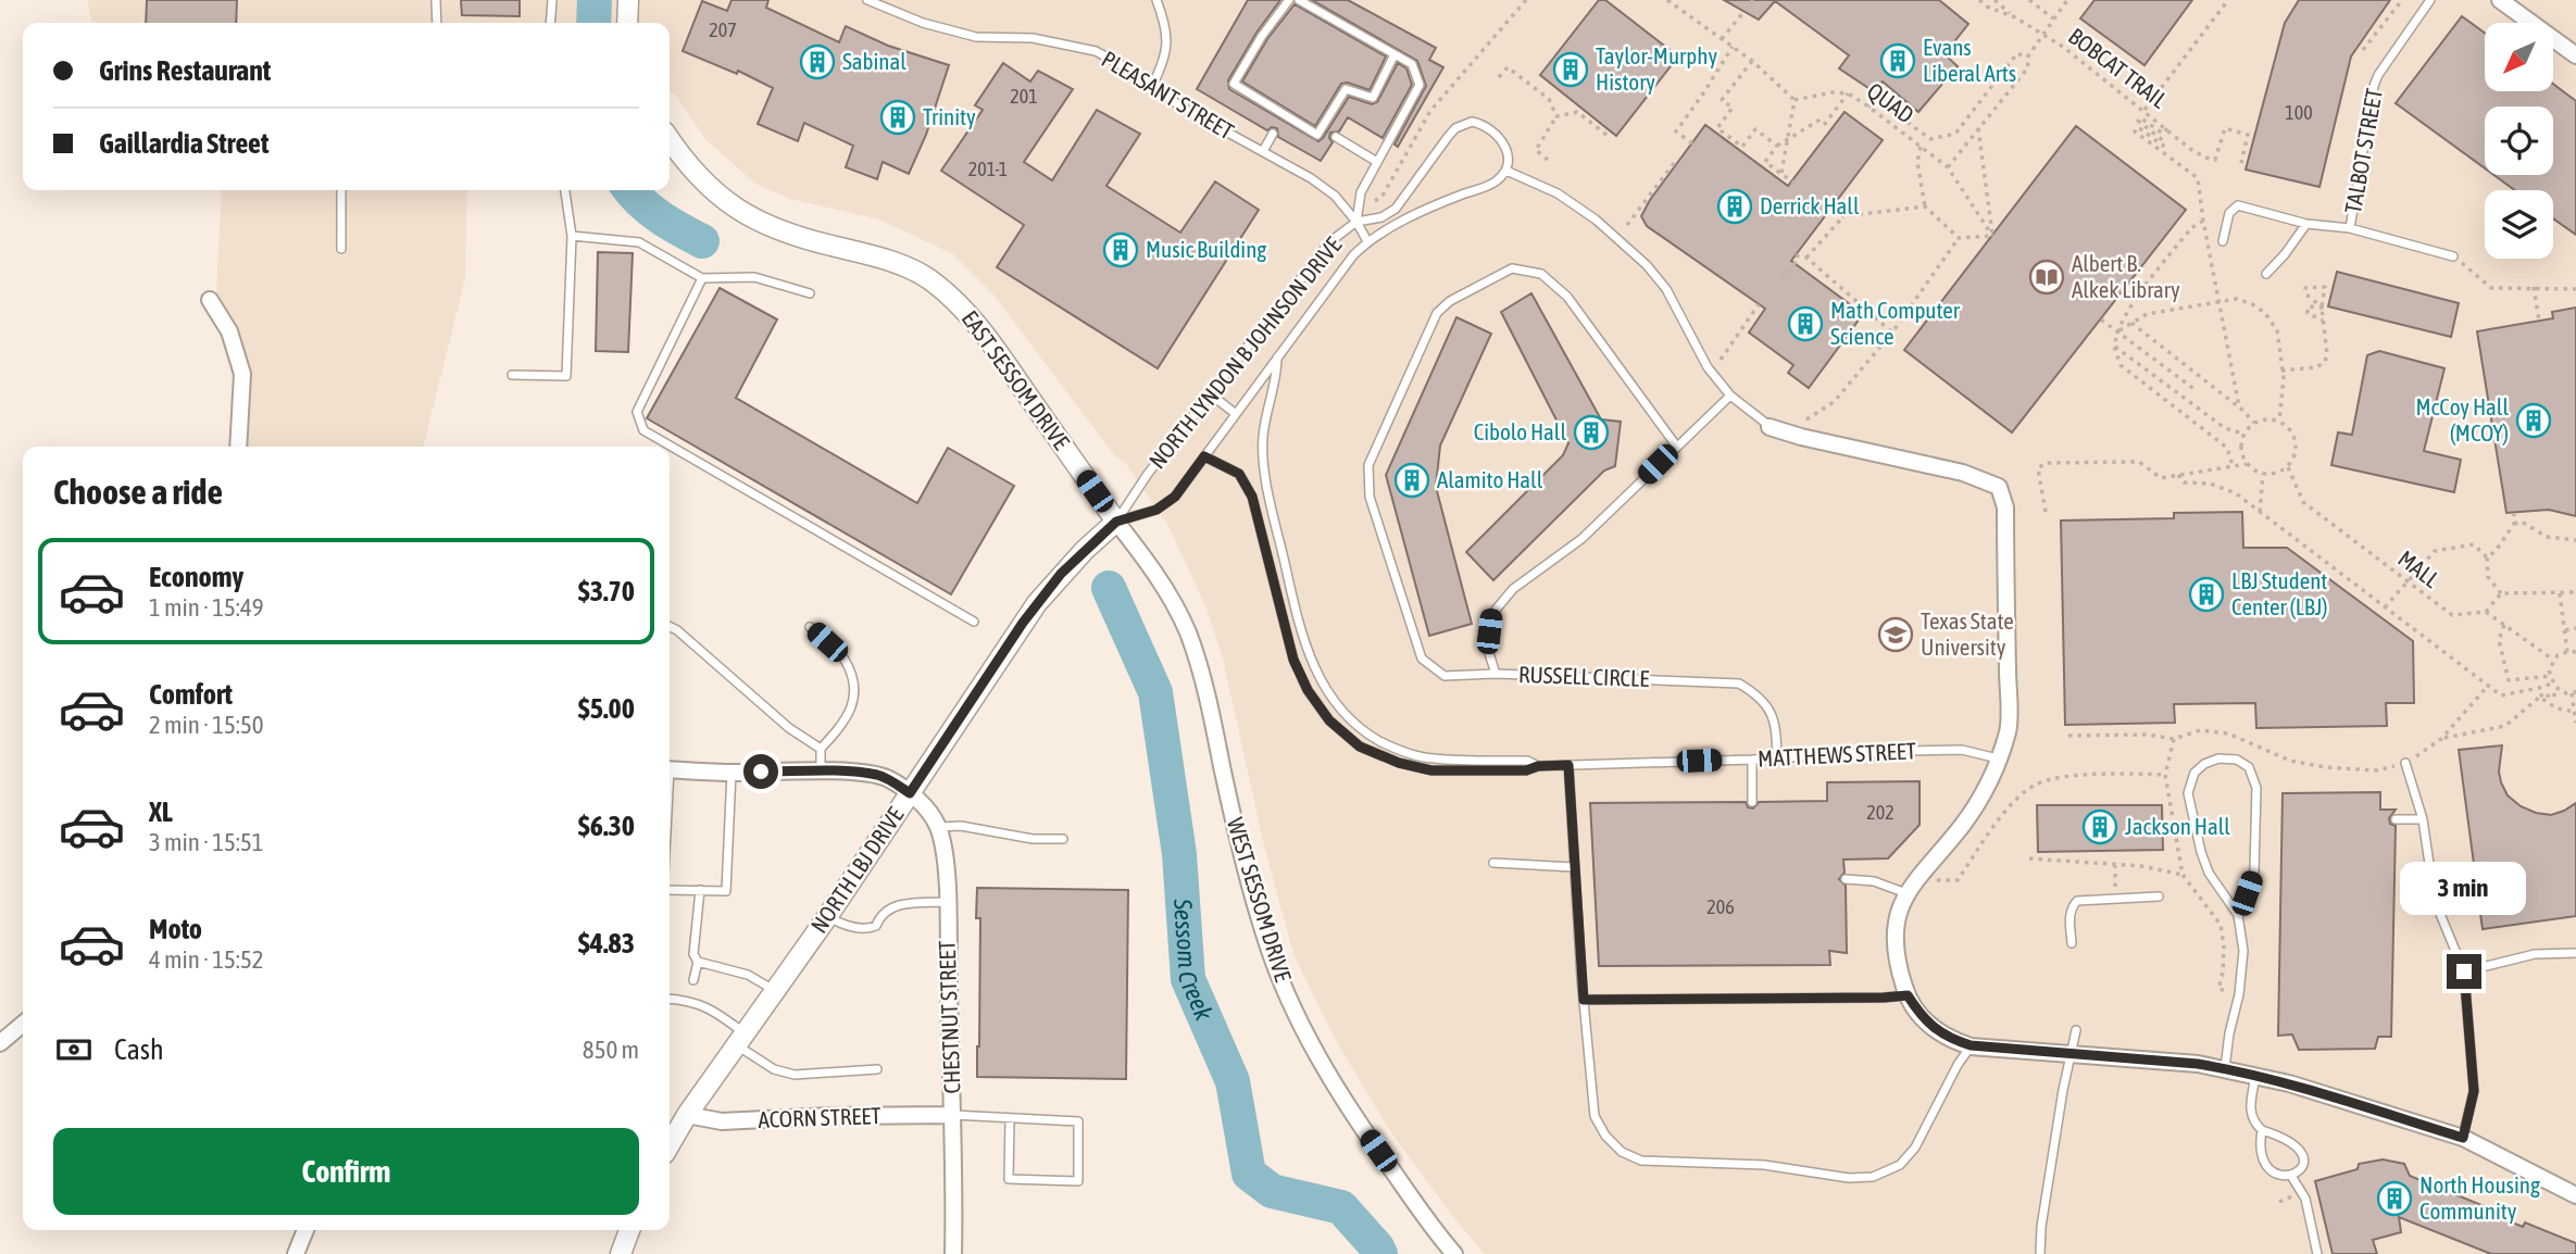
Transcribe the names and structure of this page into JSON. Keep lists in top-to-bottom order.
{
  "streets": {
    "street": [
      "EAST SESSOM DRIVE",
      "NORTH LBJ DRIVE",
      "WEST SESSOM DRIVE",
      "CHESTNUT STREET",
      "ACORN STREET"
    ],
    "lane": [
      "PLEASANT STREET",
      "TALBOT STREET",
      "NORTH LYNDON B JOHNSON DRIVE",
      "RUSSELL CIRCLE",
      "MATTHEWS STREET"
    ],
    "path": ["BOBCAT TRAIL", "QUAD", "MALL"]
  },
  "crossings": [
    ["PLEASANT STREET", "NORTH LYNDON B JOHNSON DRIVE"],
    ["NORTH LYNDON B JOHNSON DRIVE", "EAST SESSOM DRIVE"],
    ["NORTH LYNDON B JOHNSON DRIVE", "MATTHEWS STREET"],
    ["NORTH LYNDON B JOHNSON DRIVE", "NORTH LBJ DRIVE"],
    ["NORTH LYNDON B JOHNSON DRIVE", "WEST SESSOM DRIVE"],
    ["EAST SESSOM DRIVE", "NORTH LBJ DRIVE"],
    ["EAST SESSOM DRIVE", "WEST SESSOM DRIVE"],
    ["RUSSELL CIRCLE", "MATTHEWS STREET"],
    ["NORTH LBJ DRIVE", "WEST SESSOM DRIVE"],
    ["NORTH LBJ DRIVE", "CHESTNUT STREET"],
    ["NORTH LBJ DRIVE", "ACORN STREET"],
    ["CHESTNUT STREET", "ACORN STREET"]
  ],
  "water": ["Sessom Creek"],
  "places": {
    "building": [
      "Evans Liberal Arts",
      "Sabinal",
      "Taylor-Murphy History",
      "Trinity",
      "Derrick Hall",
      "Music Building",
      "Math Computer Science",
      "McCoy Hall (MCOY)",
      "Cibolo Hall",
      "Alamito Hall",
      "LBJ Student Center (LBJ)",
      "Jackson Hall",
      "North Housing Community"
    ],
    "library": ["Albert B. Alkek Library"],
    "school or university": ["Texas State University"]
  },
  "house_numbers": [
    "207",
    "201",
    "100",
    "201-1",
    "202",
    "206"
  ],
  "north": "bottom left",
  "page": {
    "banner": ["Grins Restaurant", "Gaillardia Street"],
    "heading": "Choose a ride",
    "list": [
      {
        "name": "Economy",
        "note": "1 min · 15:49",
        "value": "$3.70"
      },
      {
        "name": "Comfort",
        "note": "2 min · 15:50",
        "value": "$5.00"
      },
      {
        "name": "XL",
        "note": "3 min · 15:51",
        "value": "$6.30"
      },
      {
        "name": "Moto",
        "note": "4 min · 15:52",
        "value": "$4.83"
      }
    ],
    "bubble": "3 min",
    "pay": ["Cash", "850 m"],
    "buttons": "Confirm"
  }
}
